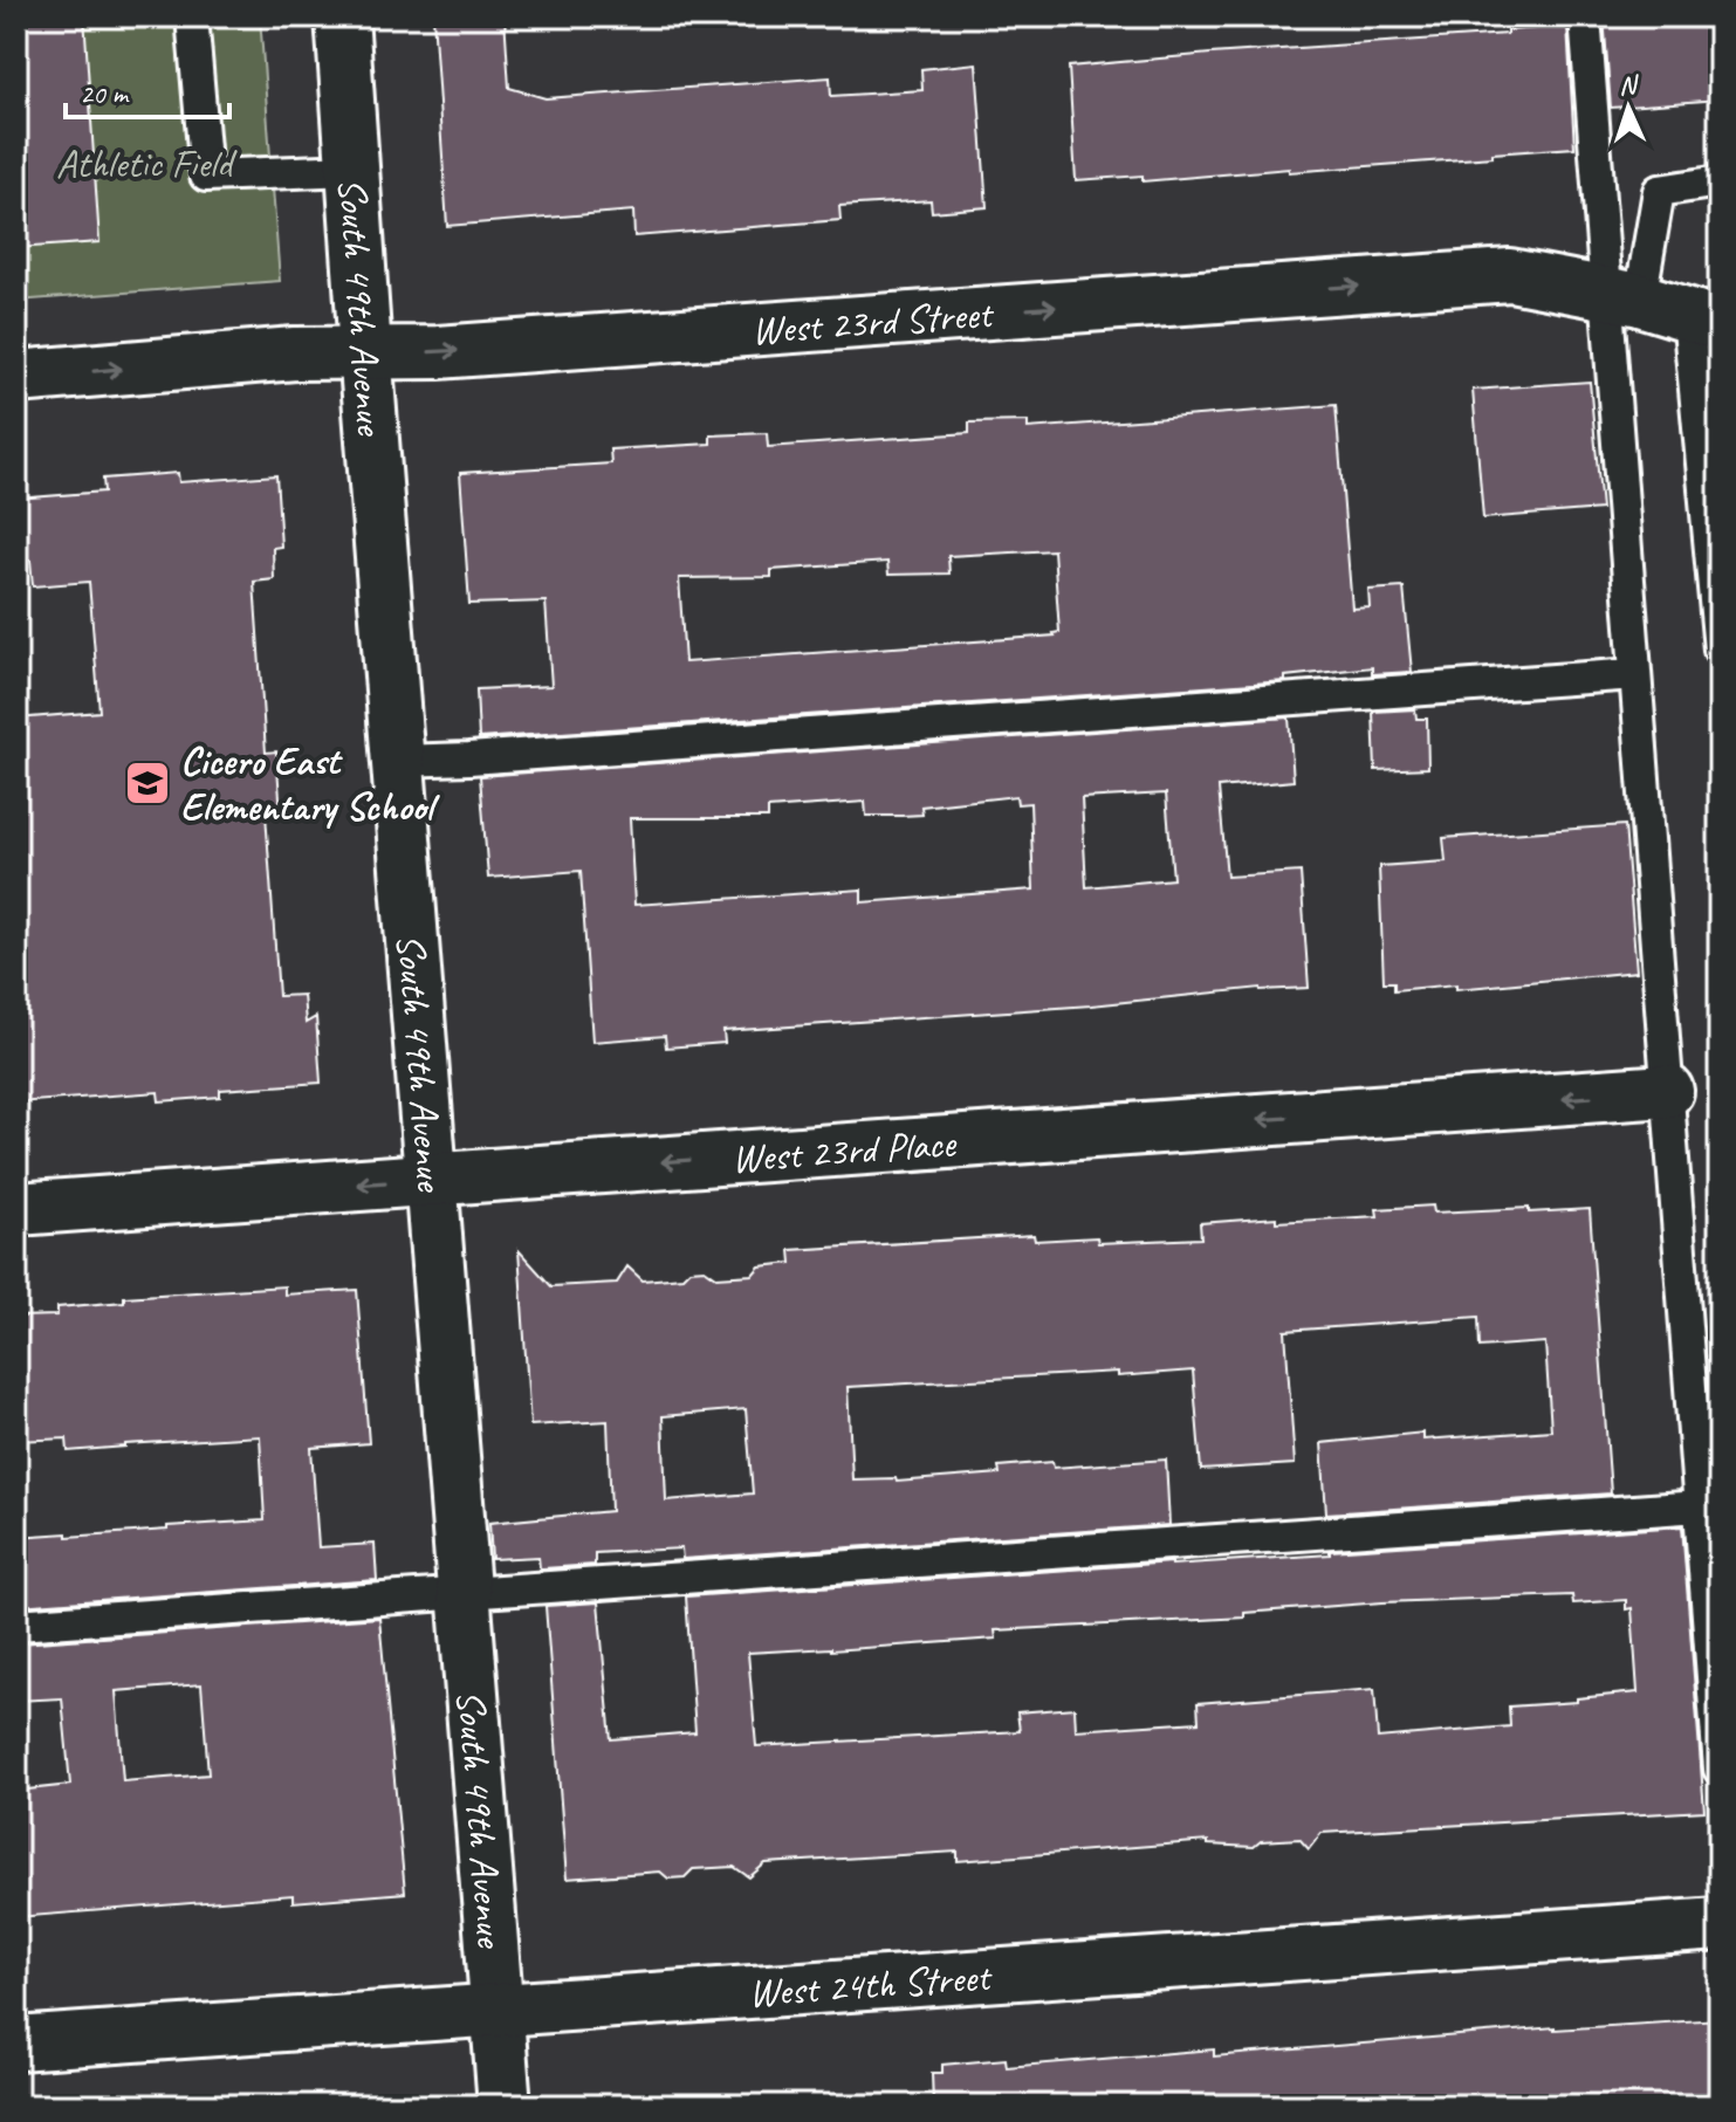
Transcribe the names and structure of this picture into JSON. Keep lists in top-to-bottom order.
{
  "streets": {
    "street": [
      "South 49th Avenue",
      "West 23rd Street",
      "West 23rd Place",
      "West 24th Street"
    ]
  },
  "crossings": [
    ["South 49th Avenue", "West 23rd Street"],
    ["South 49th Avenue", "West 23rd Place"],
    ["South 49th Avenue", "West 24th Street"]
  ],
  "one_way": ["West 23rd Street", "West 23rd Place"],
  "parks": ["Athletic Field"],
  "places": {
    "school or university": ["Cicero East Elementary School"]
  },
  "scale_bar": "20 m",
  "north": "top"
}
